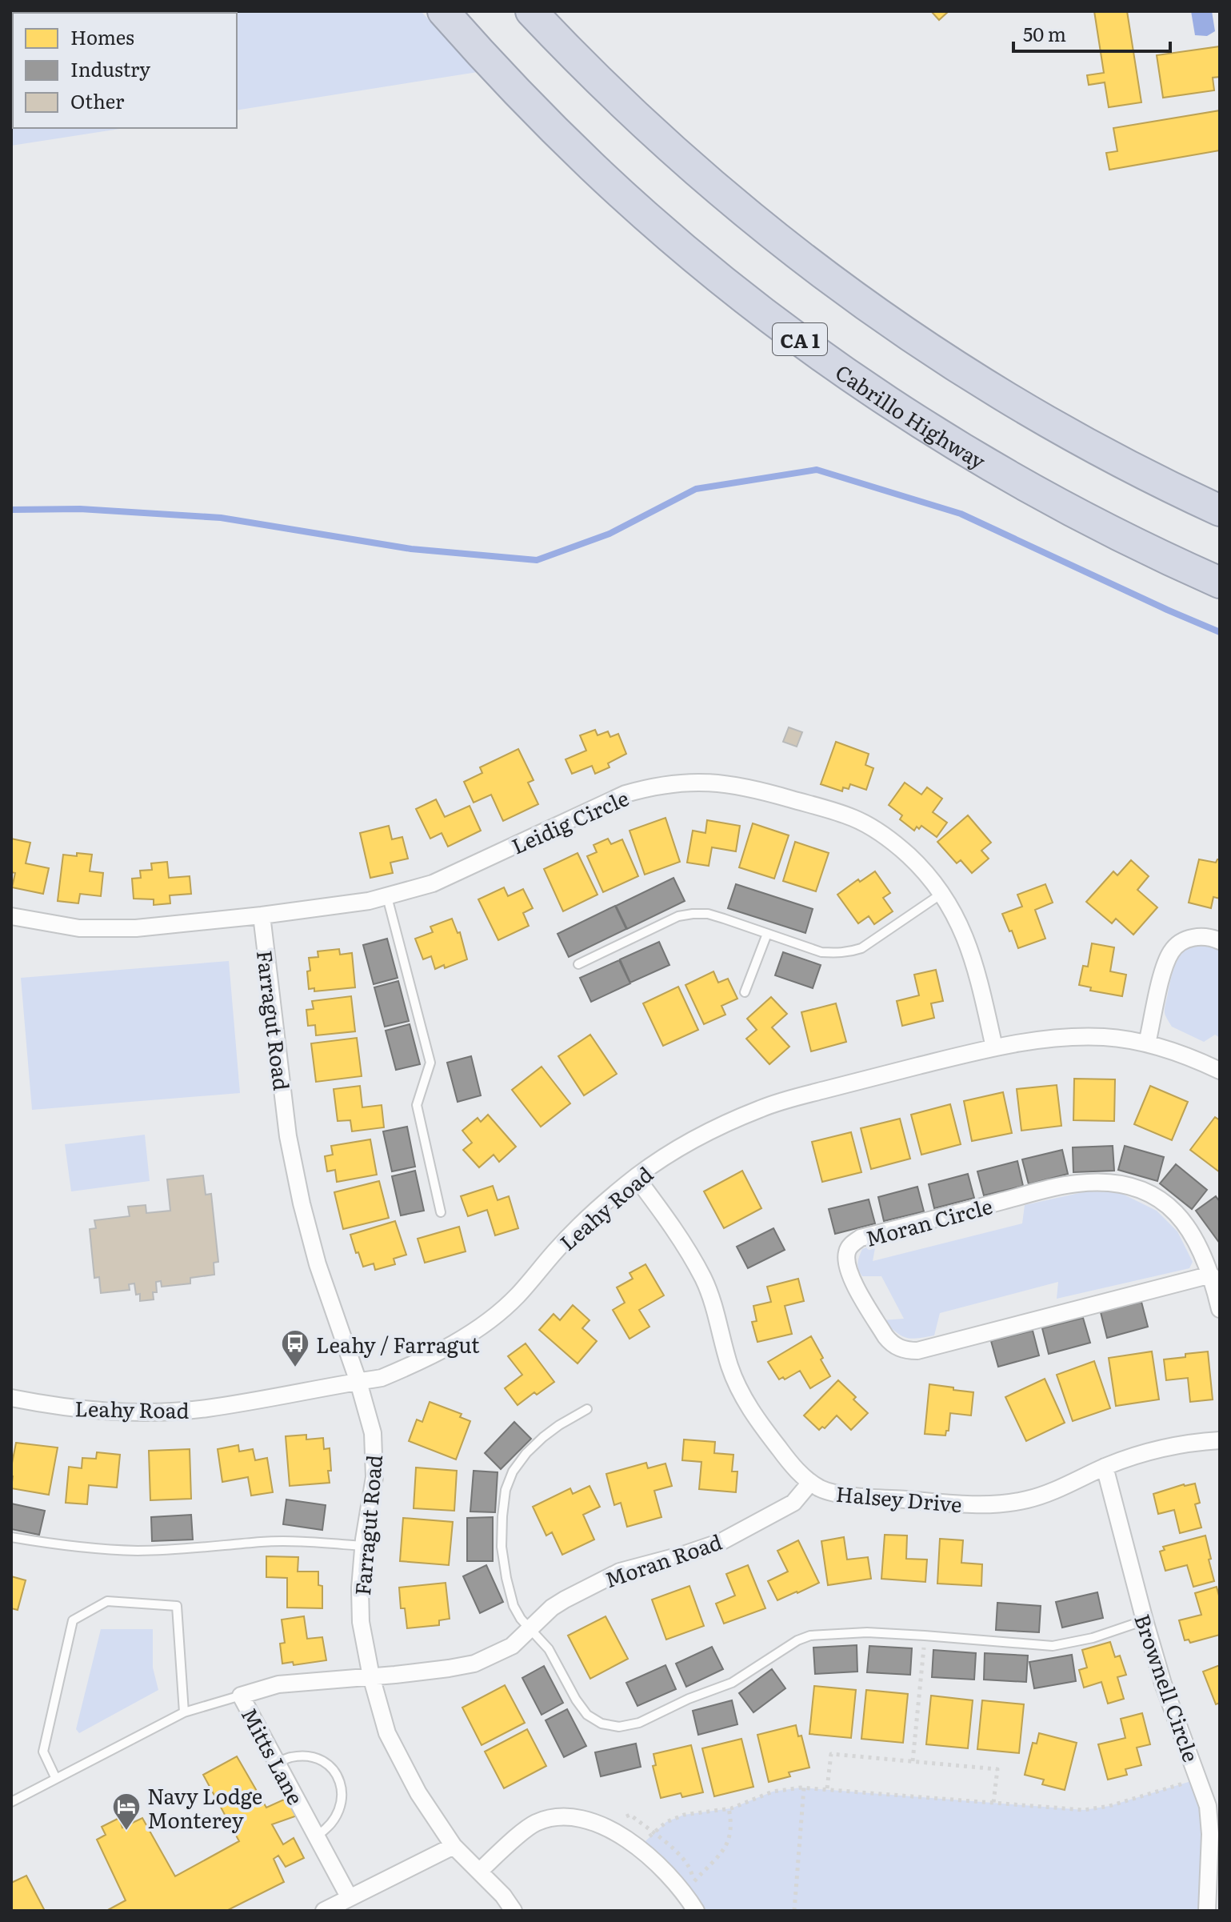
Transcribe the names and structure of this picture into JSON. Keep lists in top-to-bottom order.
{
  "streets": {
    "highway": ["CA 1", "Cabrillo Highway"],
    "street": [
      "Leidig Circle",
      "Farragut Road",
      "Leahy Road",
      "Moran Circle",
      "Halsey Drive",
      "Moran Road",
      "Brownell Circle",
      "Mitts Lane"
    ]
  },
  "crossings": [
    ["Leidig Circle", "Farragut Road"],
    ["Leidig Circle", "Leahy Road"],
    ["Farragut Road", "Leahy Road"],
    ["Farragut Road", "Moran Road"],
    ["Farragut Road", "Mitts Lane"],
    ["Leahy Road", "Halsey Drive"],
    ["Halsey Drive", "Moran Road"],
    ["Halsey Drive", "Brownell Circle"],
    ["Moran Road", "Mitts Lane"]
  ],
  "places": {
    "bus stop": ["Leahy / Farragut"],
    "hotel": ["Navy Lodge Monterey"]
  },
  "legend": ["Homes", "Industry", "Other"],
  "scale_bar": "50 m"
}
